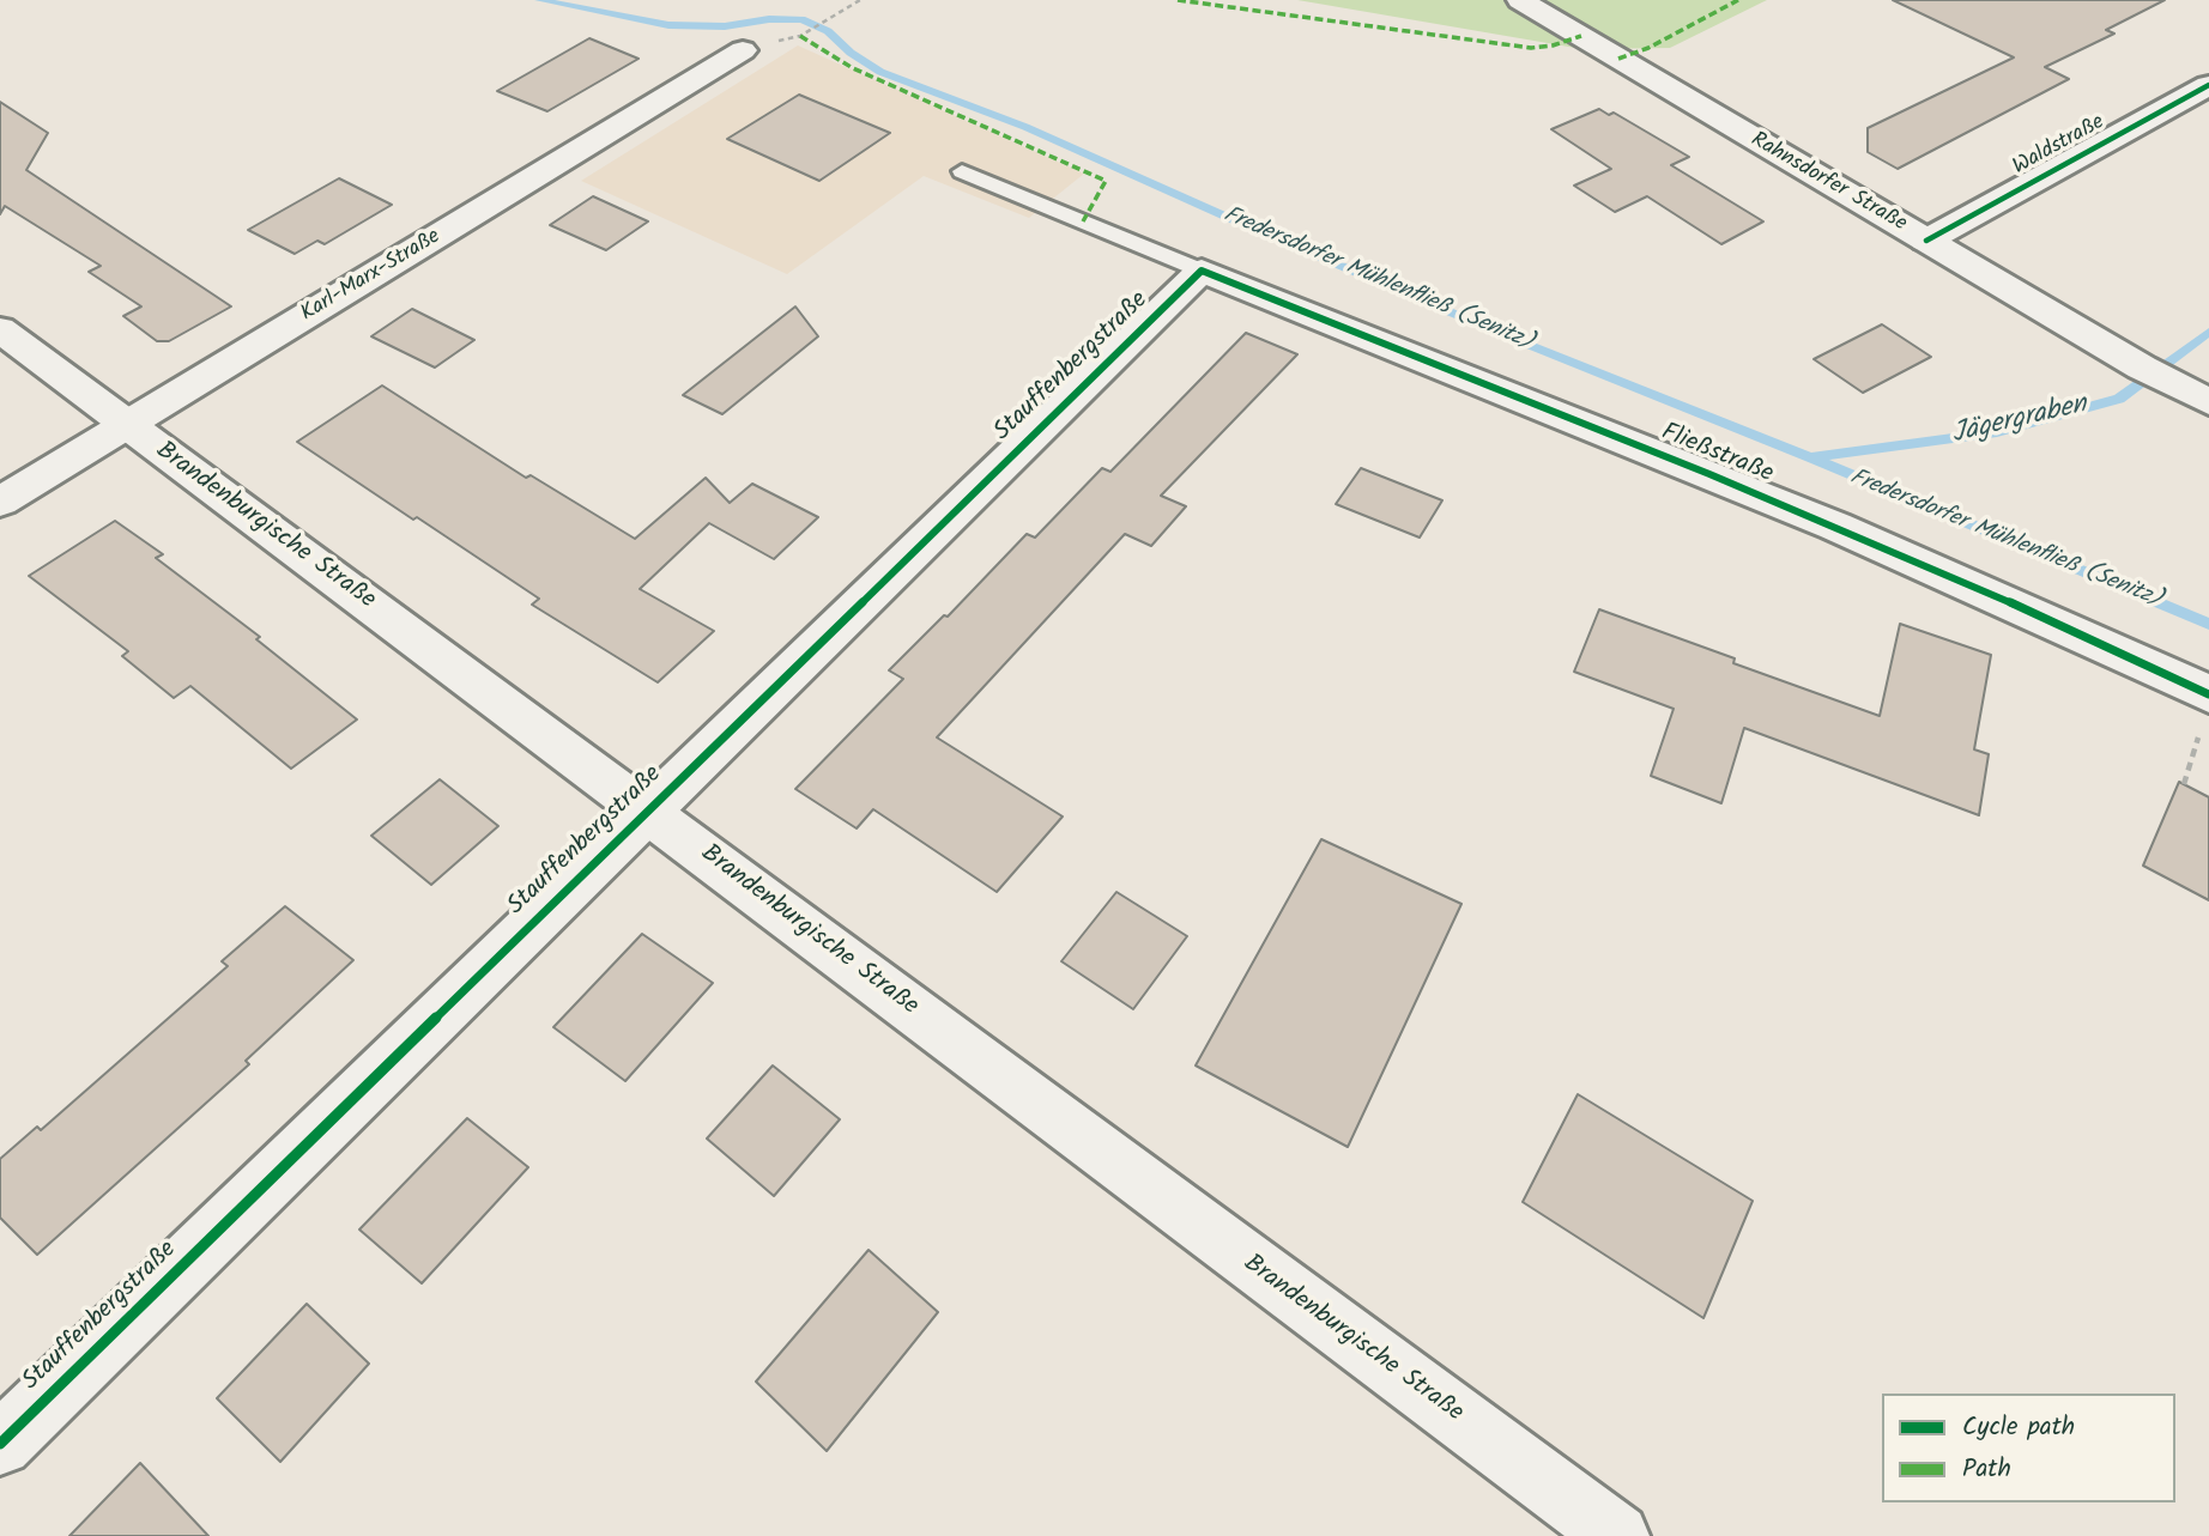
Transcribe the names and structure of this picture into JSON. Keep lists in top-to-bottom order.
{
  "streets": {
    "street": [
      "Waldstraße",
      "Rahnsdorfer Straße",
      "Karl-Marx-Straße",
      "Stauffenbergstraße",
      "Fließstraße",
      "Brandenburgische Straße"
    ]
  },
  "crossings": [
    ["Waldstraße", "Rahnsdorfer Straße"],
    ["Karl-Marx-Straße", "Brandenburgische Straße"],
    ["Stauffenbergstraße", "Fließstraße"],
    ["Stauffenbergstraße", "Brandenburgische Straße"]
  ],
  "water": ["Fredersdorfer Mühlenfließ (Senitz)", "Jägergraben"],
  "legend": ["Cycle path", "Path"]
}
